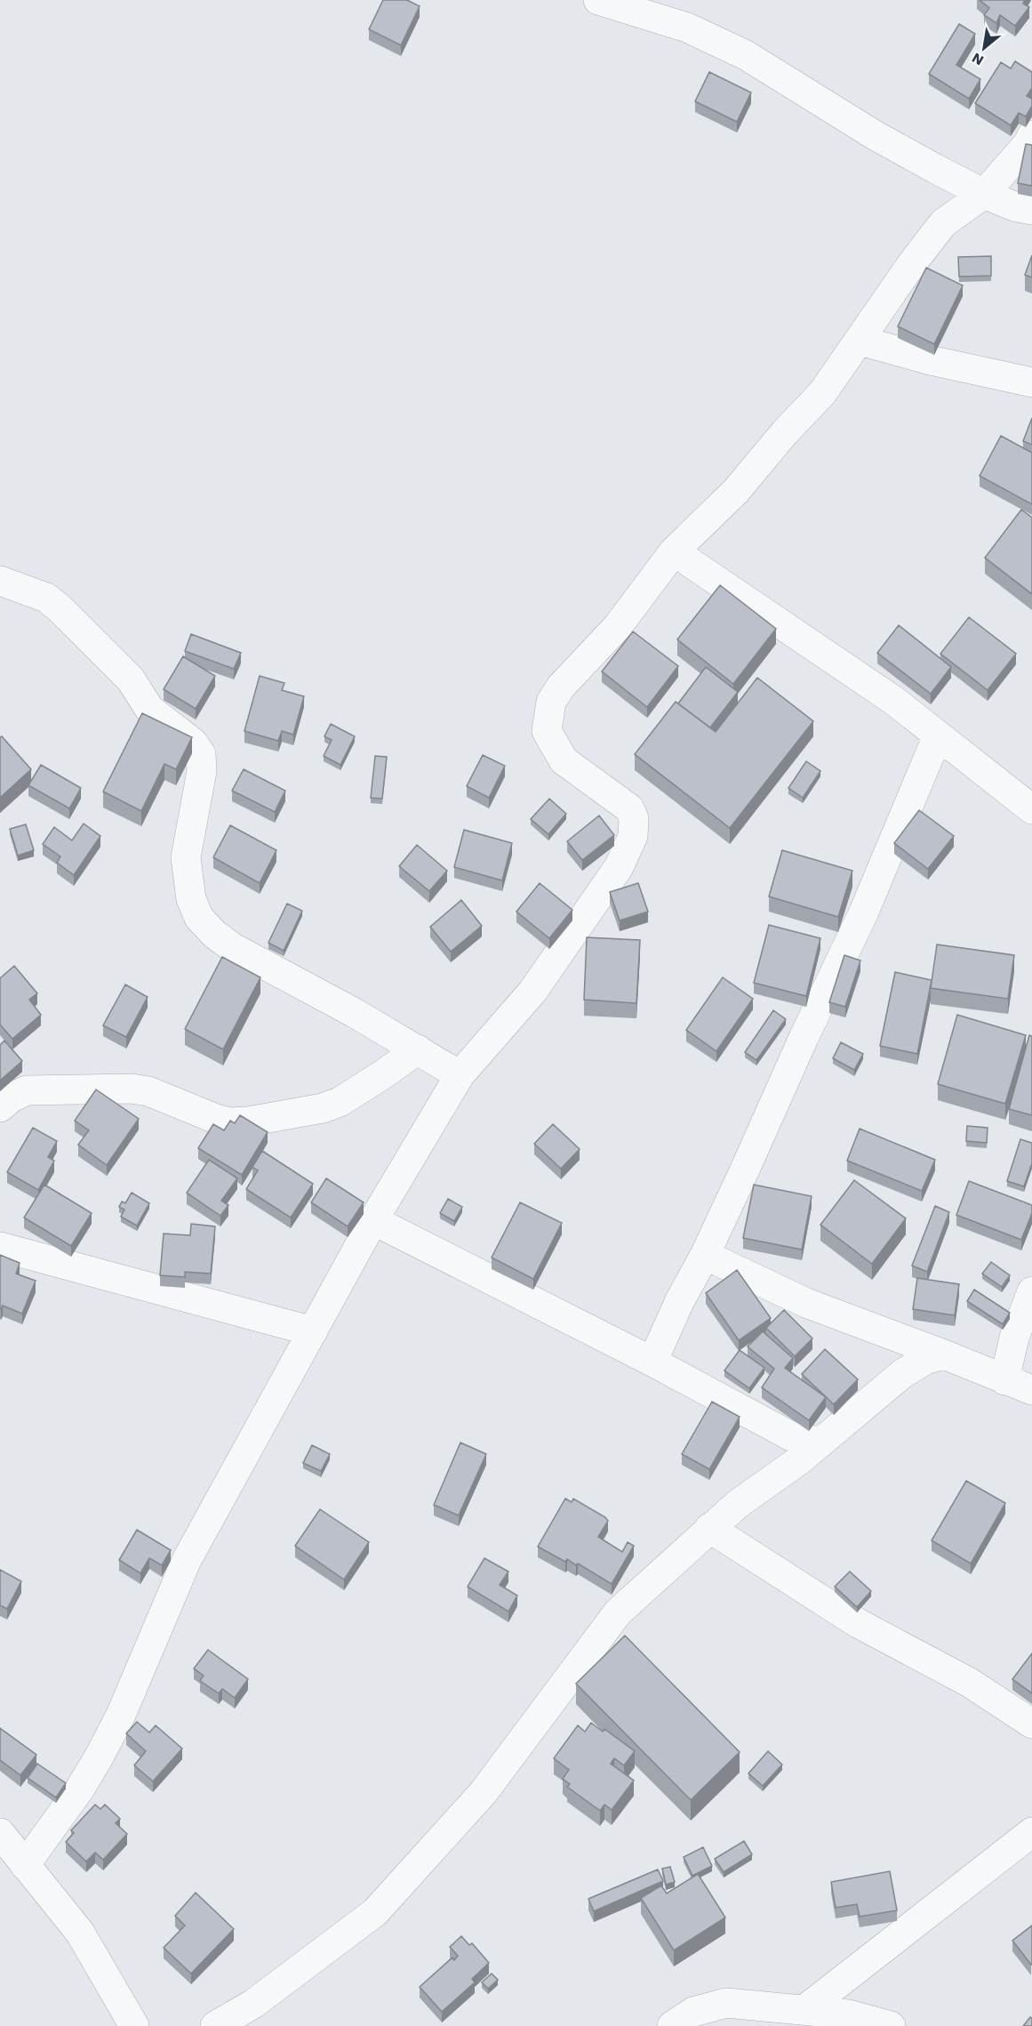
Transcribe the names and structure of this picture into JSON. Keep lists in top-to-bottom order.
{
  "north": "bottom left"
}
